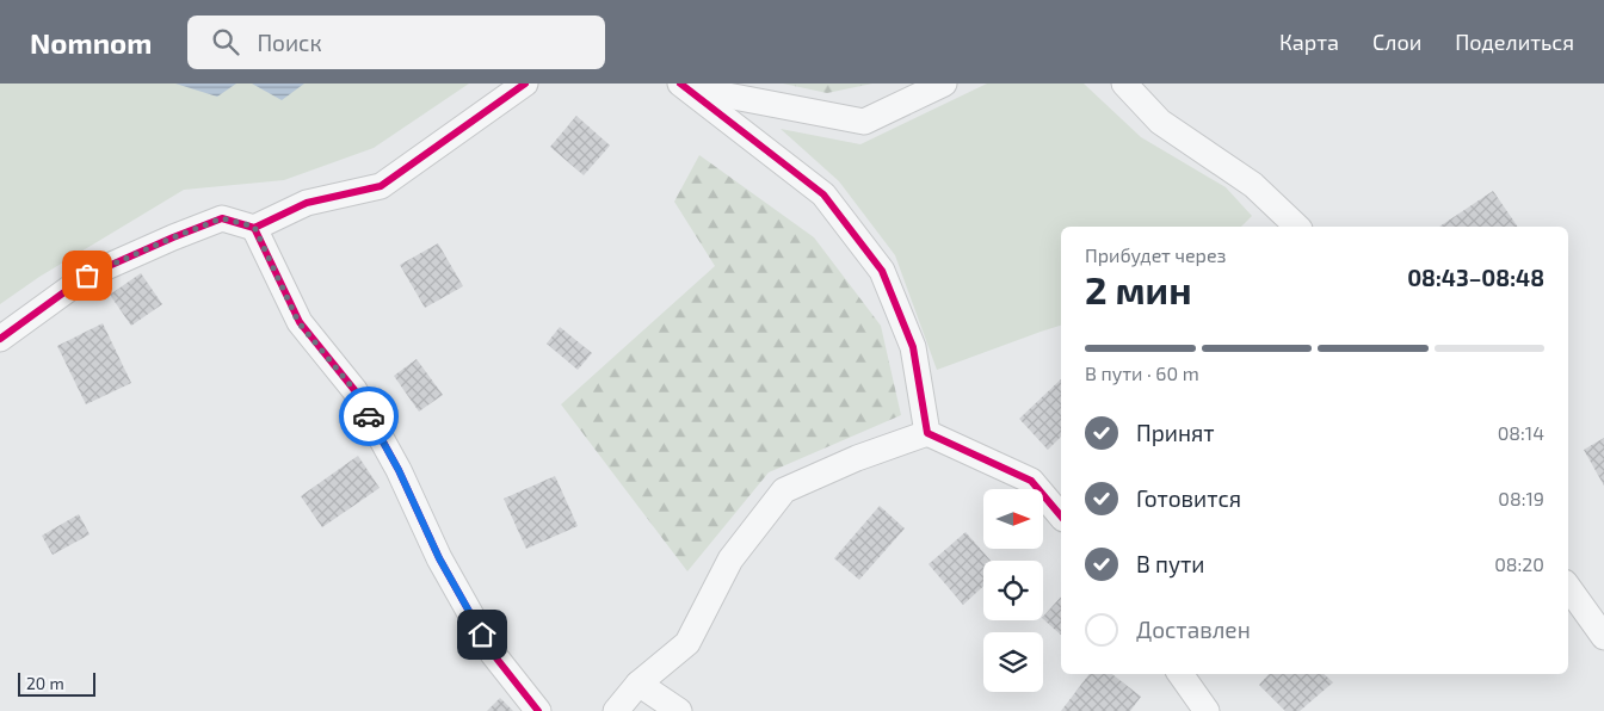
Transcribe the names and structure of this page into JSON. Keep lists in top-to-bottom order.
{
  "scale_bar": "20 m",
  "north": "right",
  "page": {
    "header": "Nomnom",
    "search": "Поиск",
    "nav": ["Карта", "Слои", "Поделиться"],
    "heading": ["2 мин", "Прибудет через", "08:43–08:48"],
    "bar": "В пути · 60 m",
    "list": [
      ["Принят", "08:14"],
      ["Готовится", "08:19"],
      ["В пути", "08:20"],
      "Доставлен"
    ],
    "scale": "20 m"
  }
}
